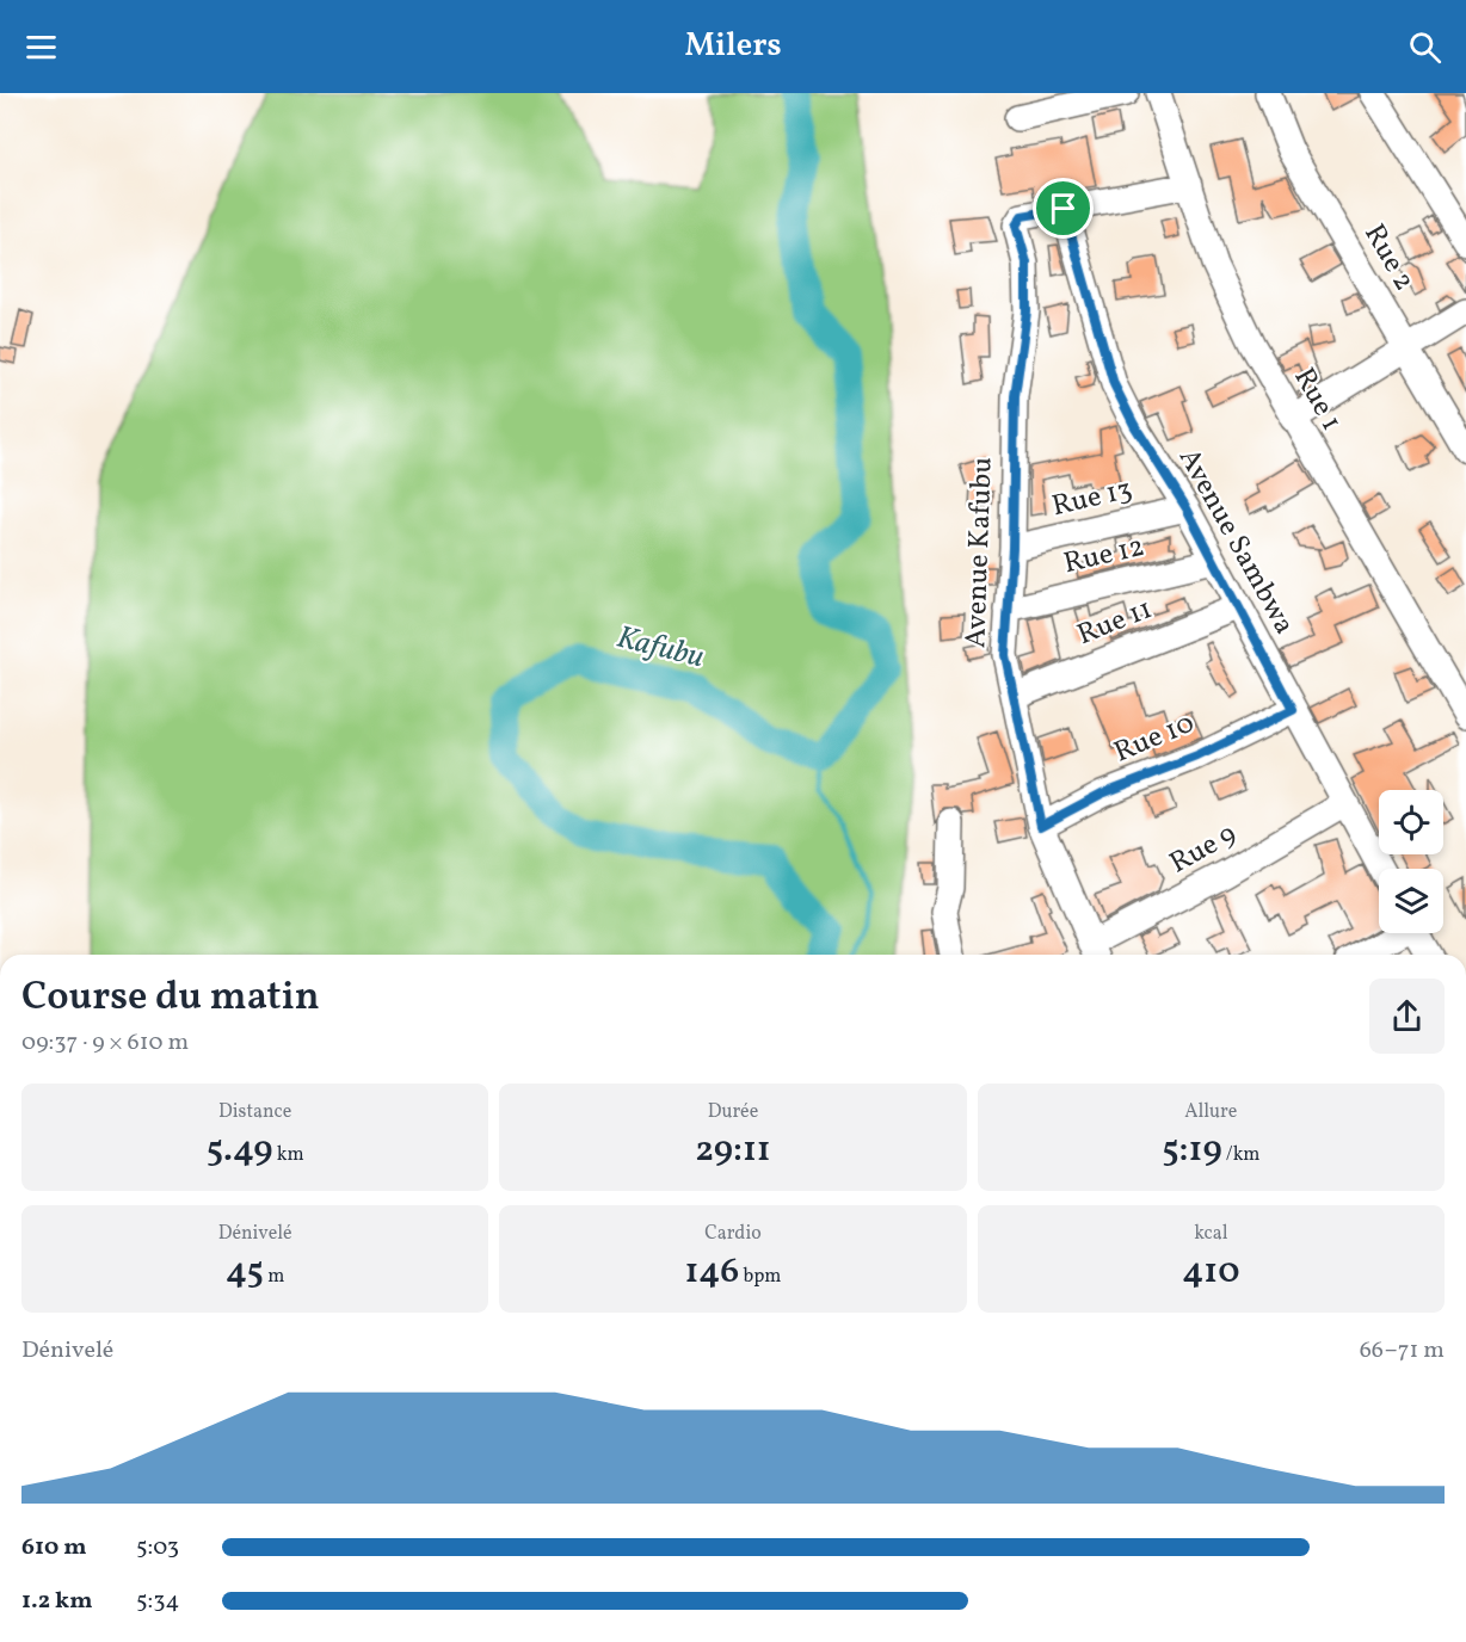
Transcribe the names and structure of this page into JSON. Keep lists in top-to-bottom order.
{
  "streets": {
    "street": [
      "Rue 2",
      "Rue 1",
      "Rue 13",
      "Avenue Sambwa",
      "Avenue Kafubu",
      "Rue 12",
      "Rue 11",
      "Rue 10",
      "Rue 9"
    ]
  },
  "crossings": [
    ["Rue 13", "Avenue Sambwa"],
    ["Rue 13", "Avenue Kafubu"],
    ["Avenue Sambwa", "Avenue Kafubu"],
    ["Avenue Sambwa", "Rue 12"],
    ["Avenue Sambwa", "Rue 11"],
    ["Avenue Sambwa", "Rue 10"],
    ["Avenue Sambwa", "Rue 9"],
    ["Avenue Kafubu", "Rue 12"],
    ["Avenue Kafubu", "Rue 11"],
    ["Avenue Kafubu", "Rue 10"],
    ["Avenue Kafubu", "Rue 9"]
  ],
  "water": ["Kafubu"],
  "page": {
    "header": "Milers",
    "heading": ["Course du matin", "09:37 · 9 × 610 m"],
    "stats": [
      ["Distance", "5.49 km"],
      ["Durée", "29:11"],
      ["Allure", "5:19 /km"],
      ["Dénivelé", "45 m"],
      ["Cardio", "146 bpm"],
      ["kcal", "410"]
    ],
    "chart": ["Dénivelé", "66–71 m"],
    "list": [
      {
        "name": "610 m",
        "note": "5:03"
      },
      {
        "name": "1.2 km",
        "note": "5:34"
      }
    ]
  }
}
